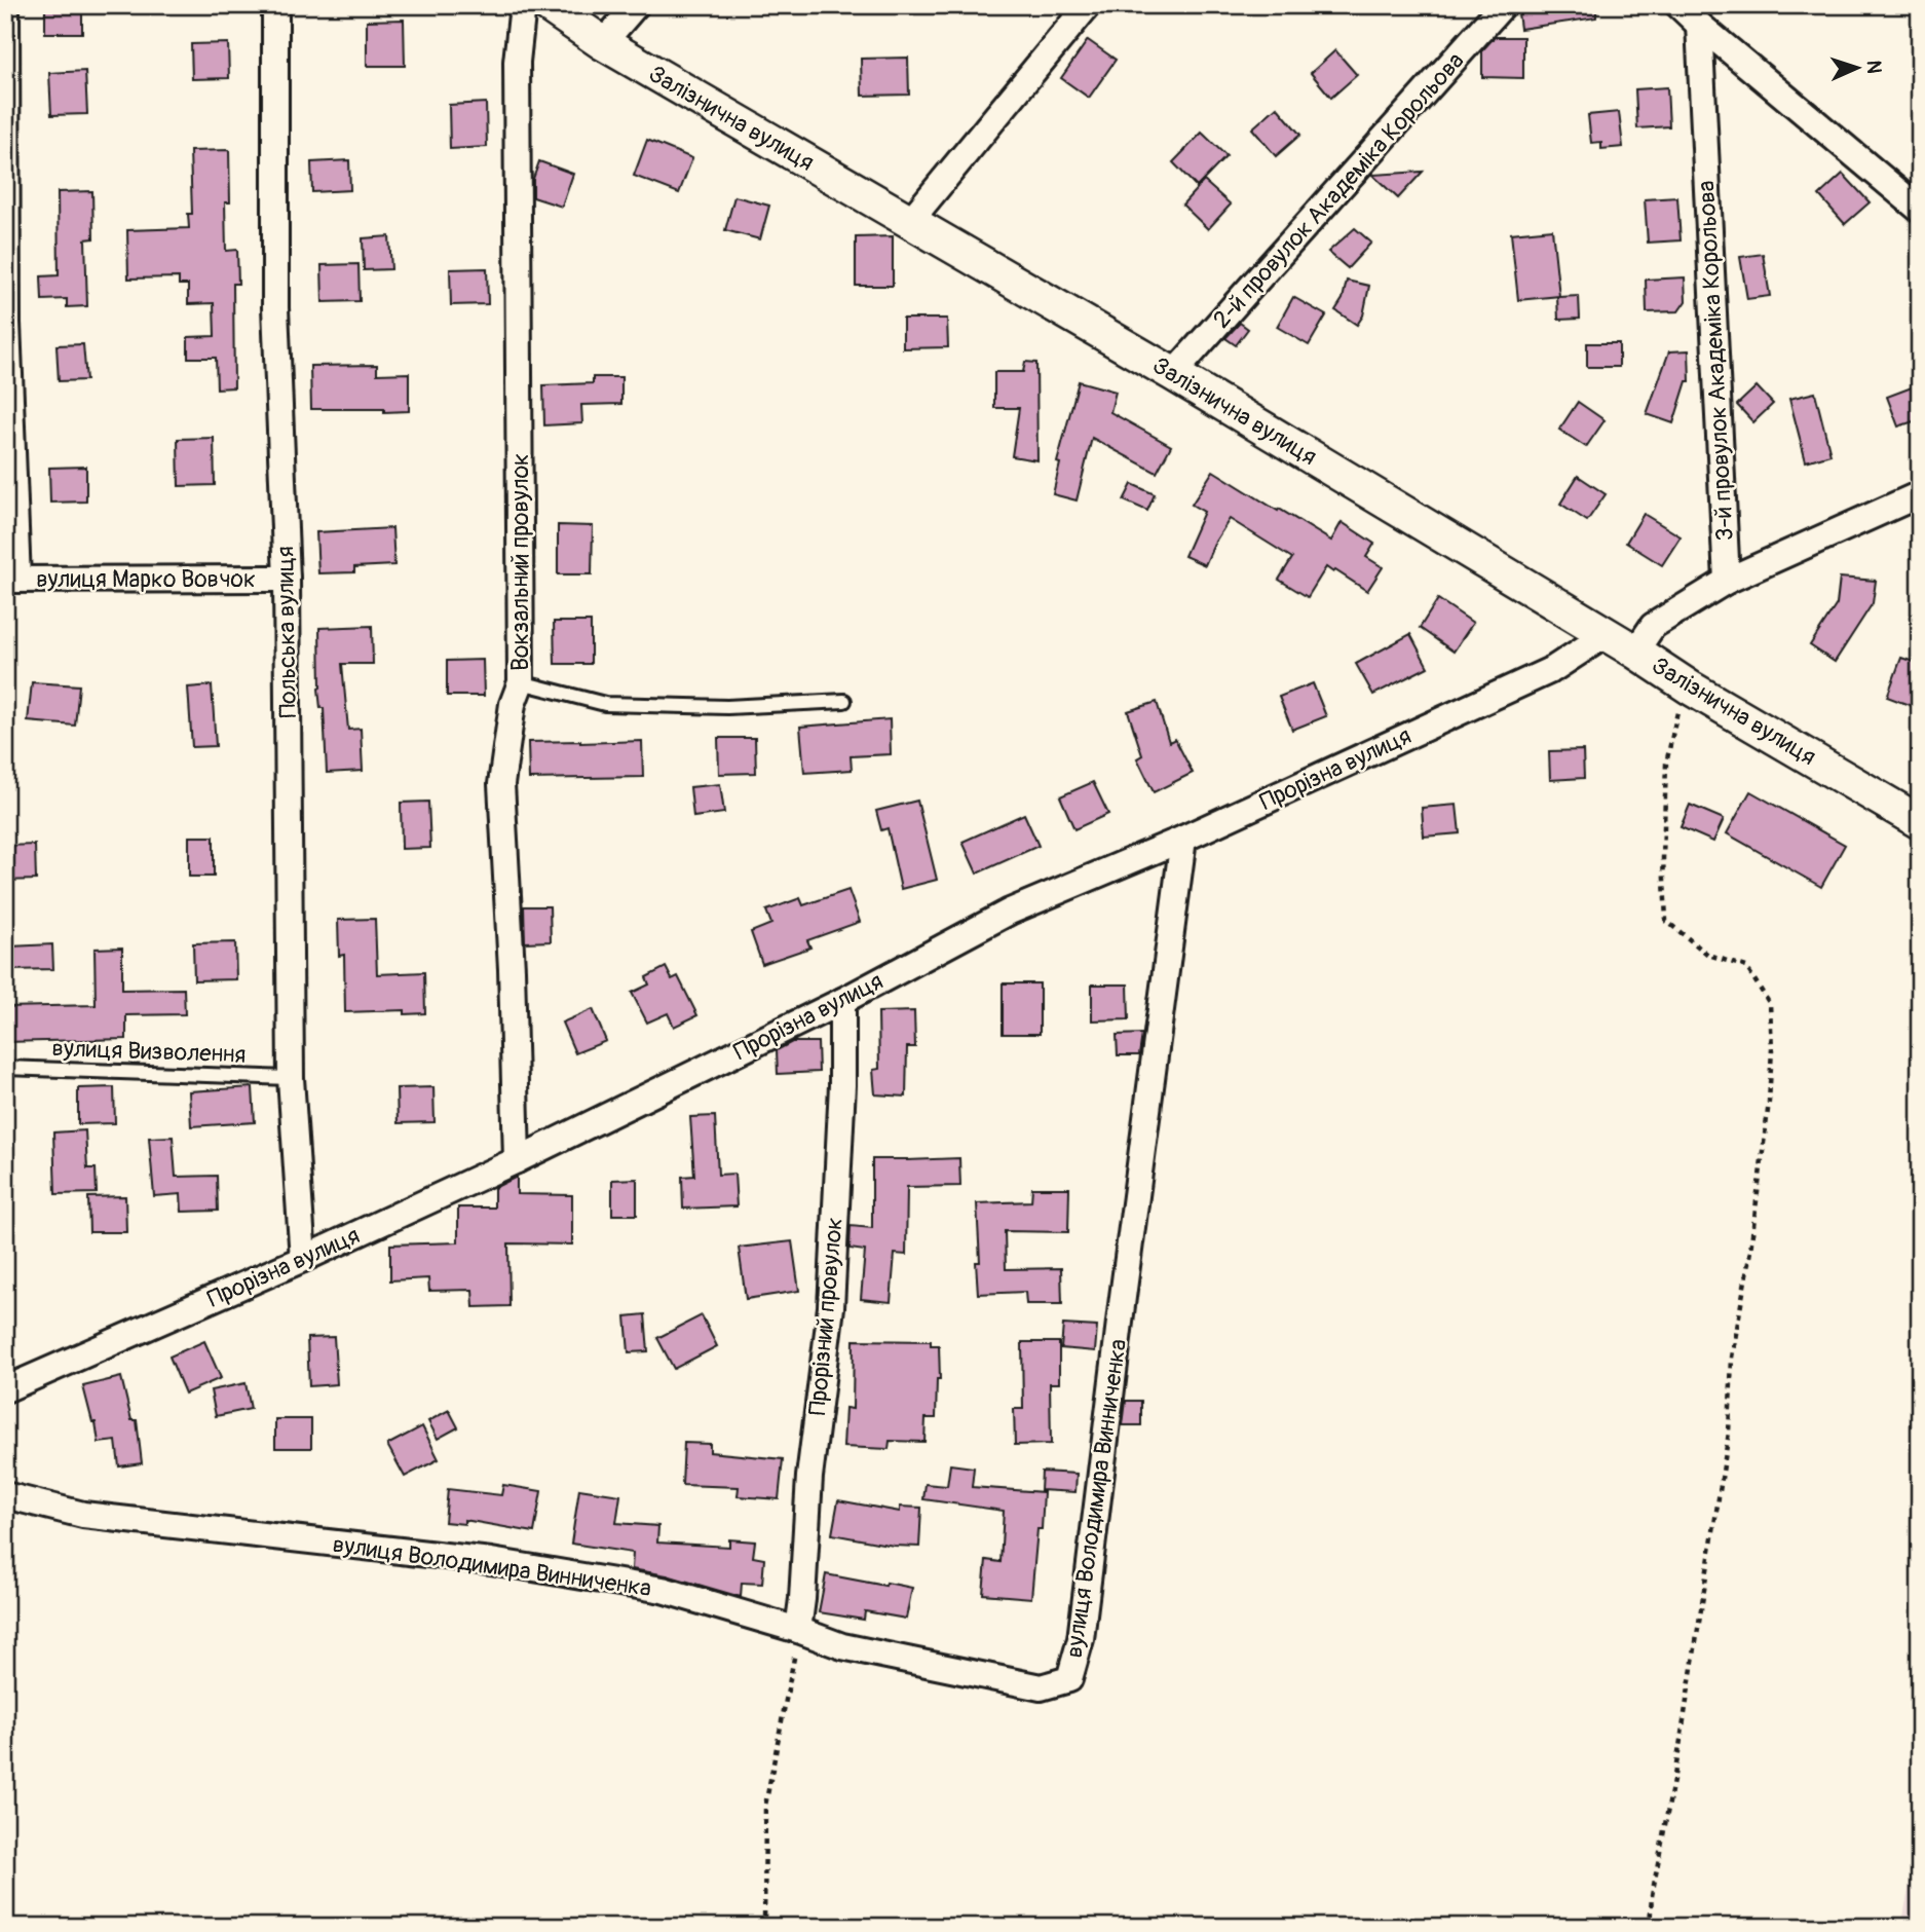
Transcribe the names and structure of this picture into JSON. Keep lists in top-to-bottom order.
{
  "streets": {
    "street": [
      "Залізнична вулиця",
      "2-й провулок Академіка Корольова",
      "3-й провулок Академіка Корольова",
      "Вокзальний провулок",
      "вулиця Марко Вовчок",
      "Польська вулиця",
      "Прорізна вулиця",
      "Прорізний провулок",
      "вулиця Володимира Винниченка"
    ],
    "lane": ["вулиця Визволення"]
  },
  "crossings": [
    ["Залізнична вулиця", "2-й провулок Академіка Корольова"],
    ["Залізнична вулиця", "Прорізна вулиця"],
    ["Вокзальний провулок", "Прорізна вулиця"],
    ["вулиця Марко Вовчок", "Польська вулиця"],
    ["Польська вулиця", "Прорізна вулиця"],
    ["Польська вулиця", "вулиця Визволення"],
    ["Прорізна вулиця", "Прорізний провулок"],
    ["Прорізна вулиця", "вулиця Володимира Винниченка"],
    ["Прорізний провулок", "вулиця Володимира Винниченка"]
  ],
  "north": "right"
}
